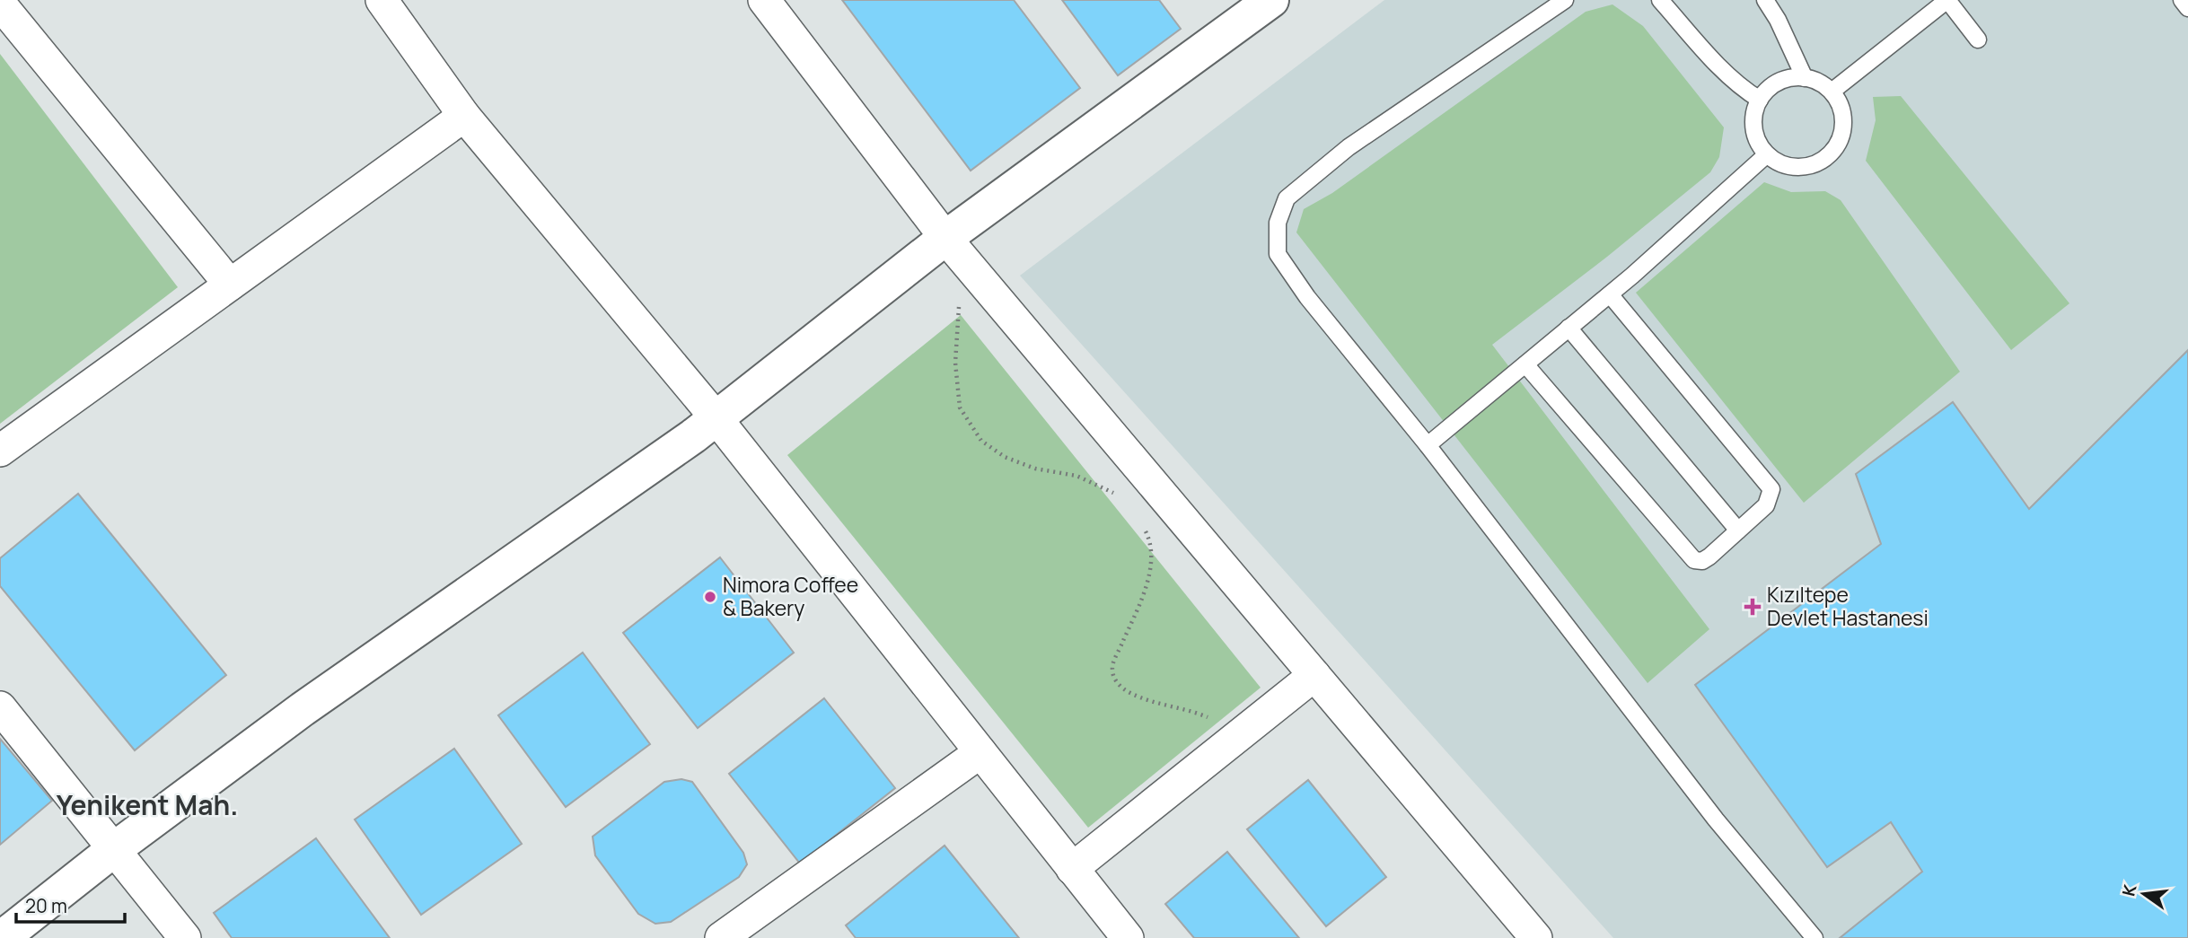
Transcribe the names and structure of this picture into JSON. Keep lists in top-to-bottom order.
{
  "districts": ["Yenikent Mah."],
  "places": {
    "other": ["Nimora Coffee & Bakery"],
    "health": ["Kızıltepe Devlet Hastanesi"]
  },
  "scale_bar": "20 m",
  "north": "left"
}
